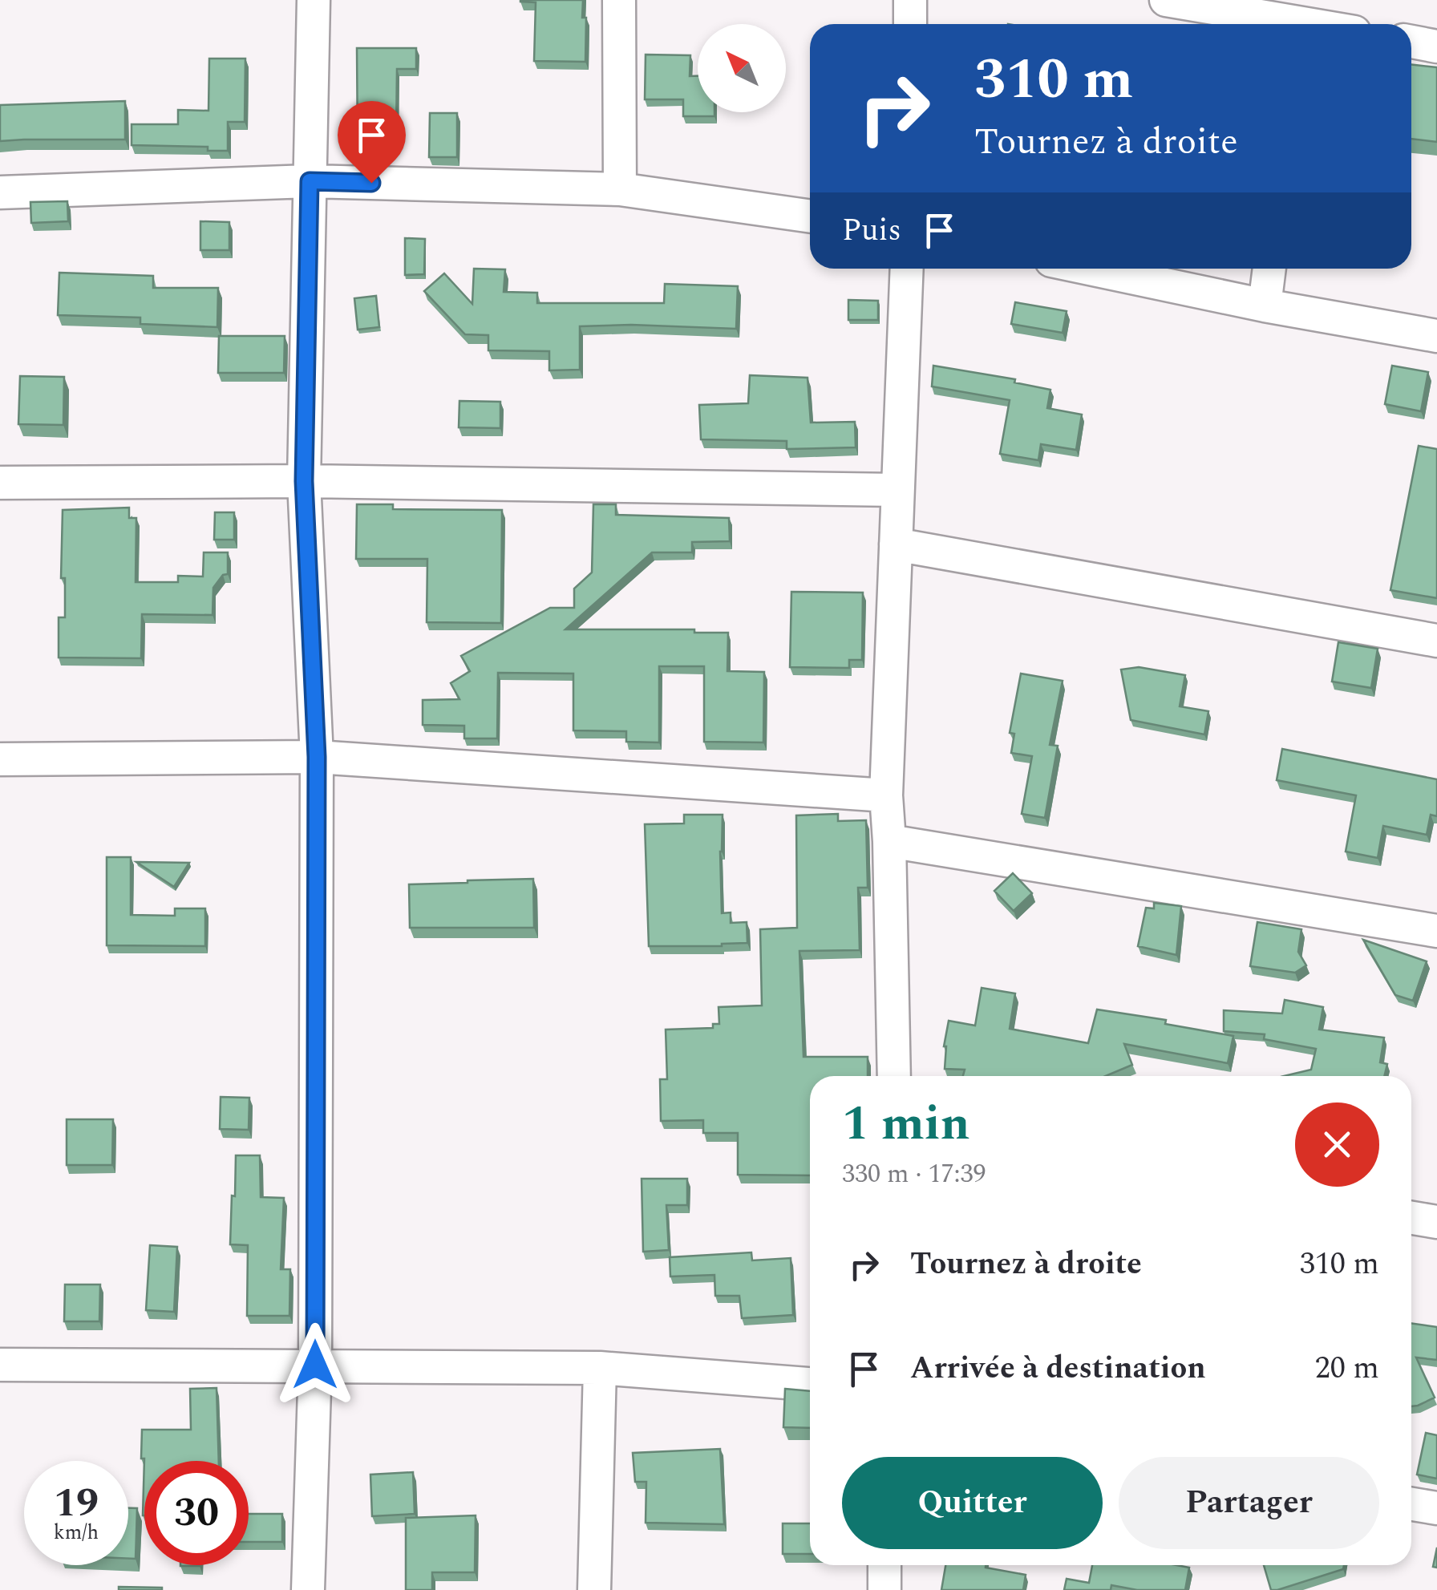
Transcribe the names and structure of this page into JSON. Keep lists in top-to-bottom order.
{
  "north": "top left",
  "page": {
    "turn": ["310 m", "Tournez à droite"],
    "then": "Puis",
    "heading": ["1 min", "330 m · 17:39"],
    "list": [
      {
        "name": "Tournez à droite",
        "value": "310 m"
      },
      {
        "name": "Arrivée à destination",
        "value": "20 m"
      }
    ],
    "buttons": ["Quitter", "Partager"],
    "speed": "19 km/h",
    "limit": "30"
  }
}
